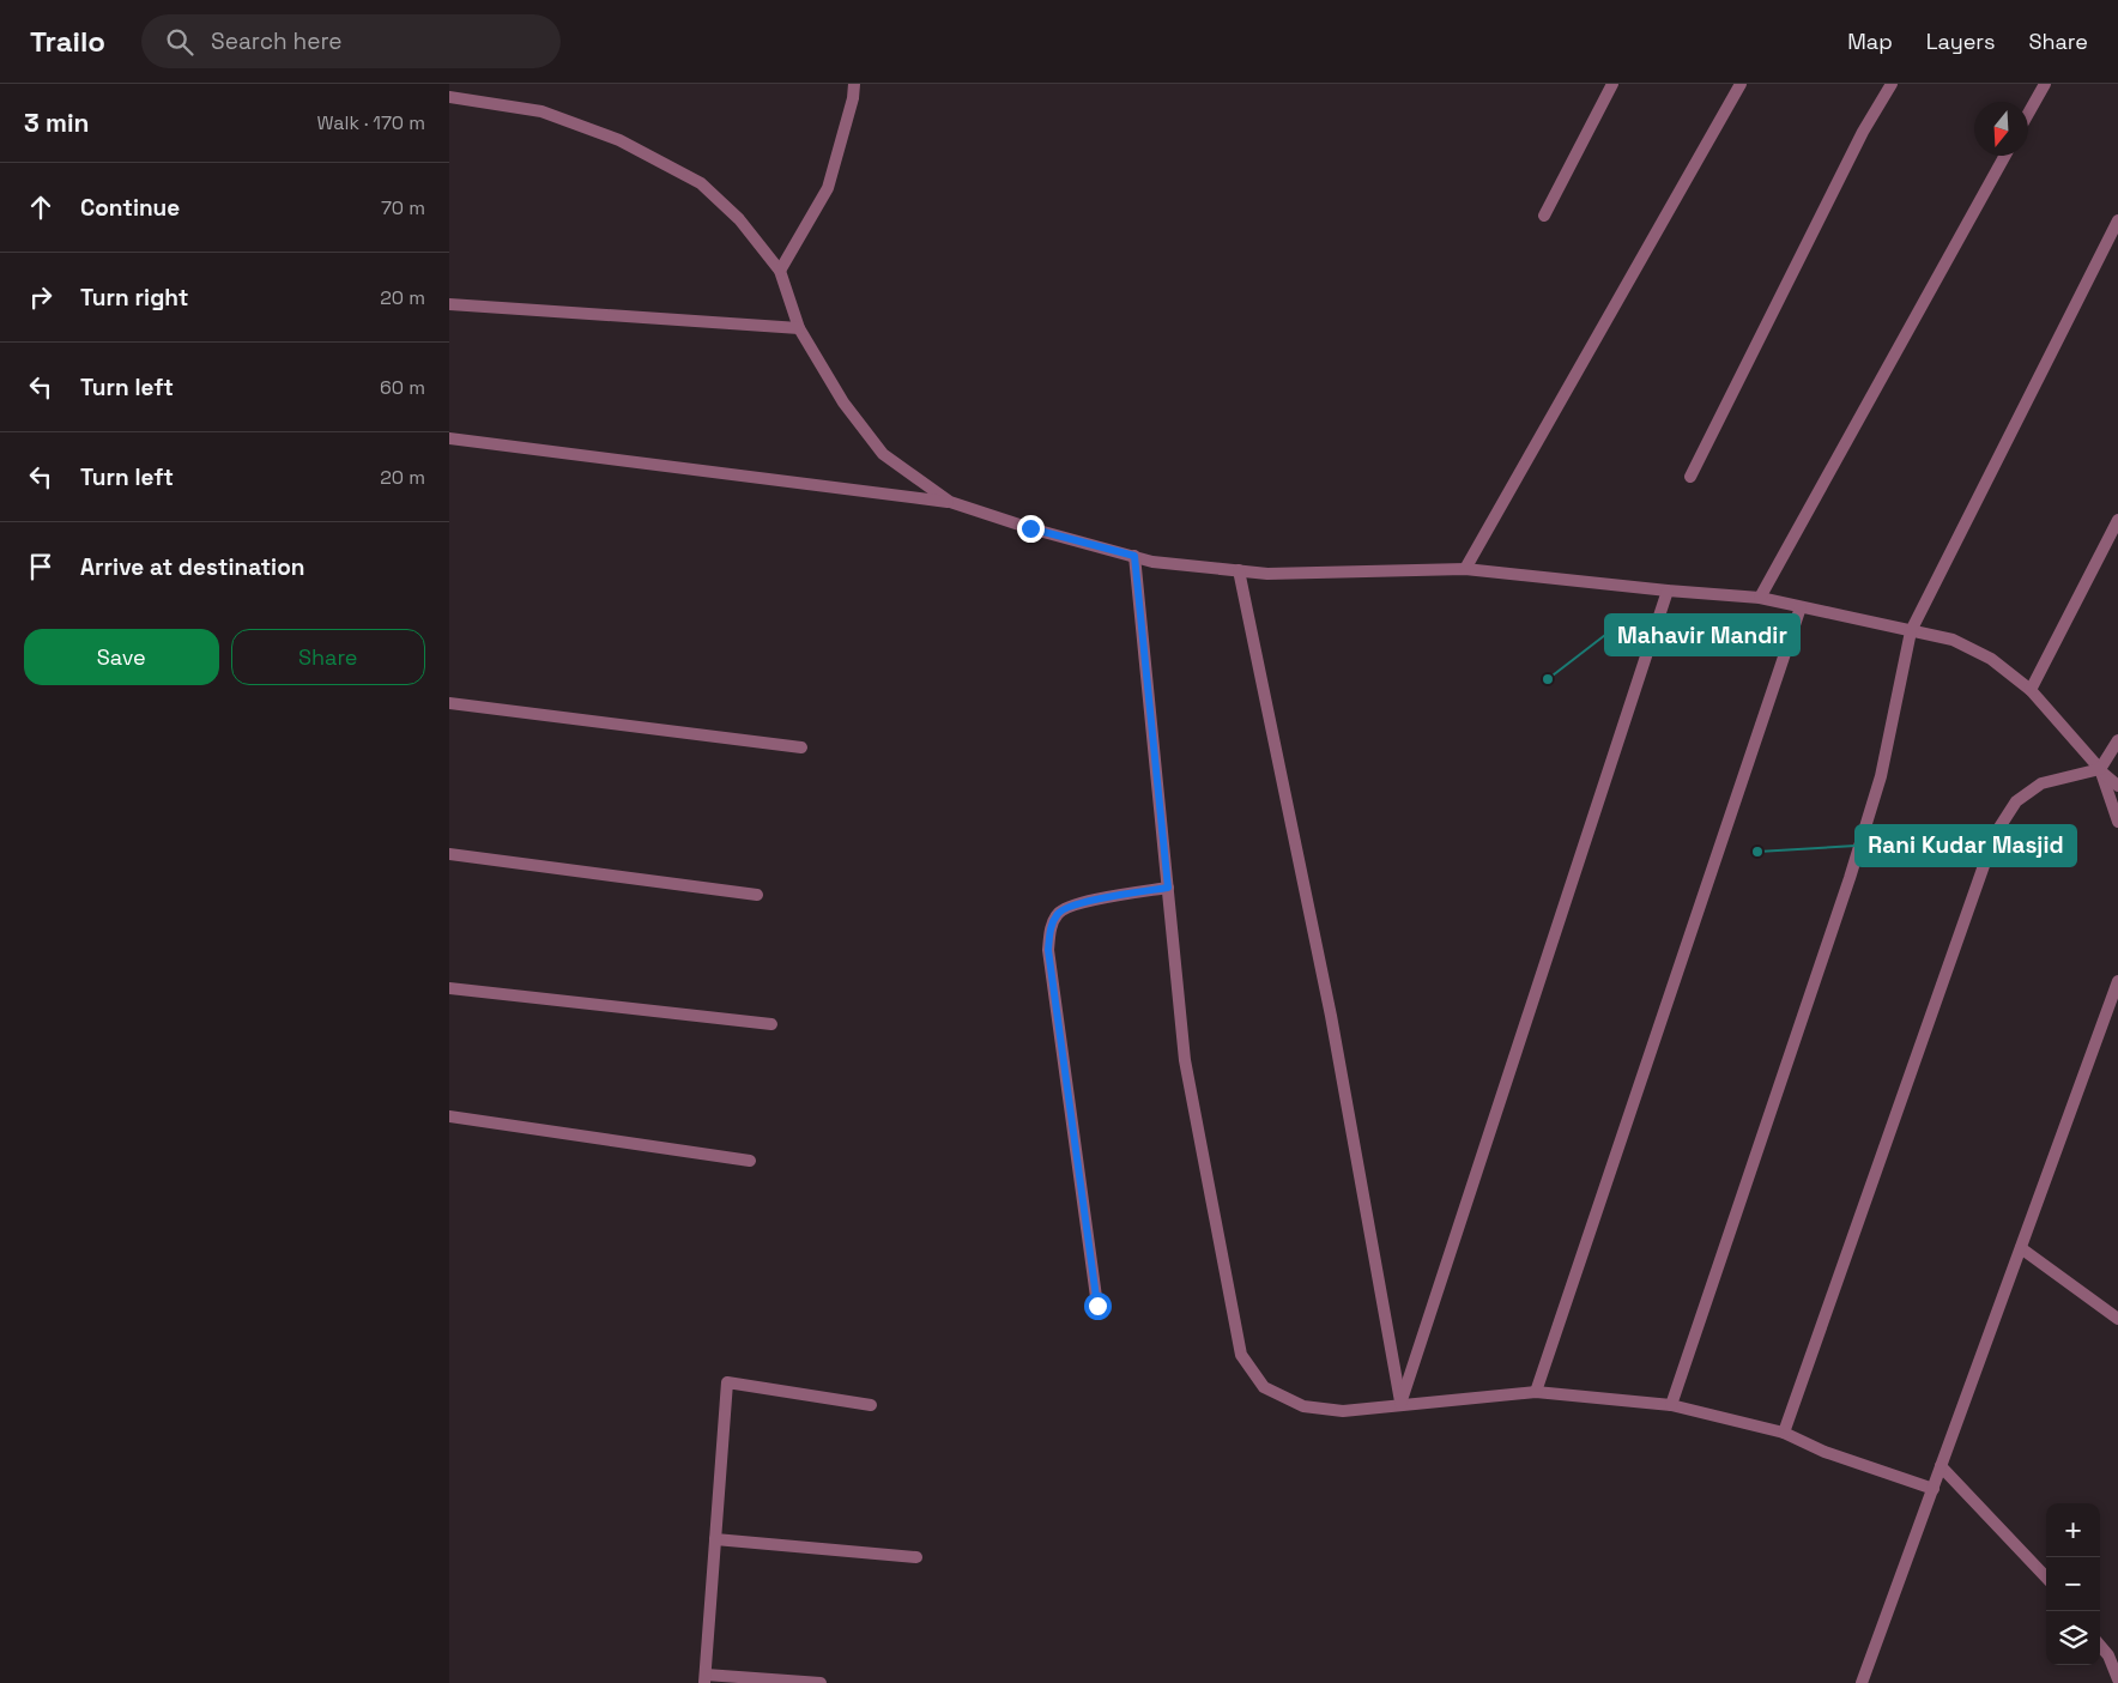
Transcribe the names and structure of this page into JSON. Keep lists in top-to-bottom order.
{
  "places": ["Mahavir Mandir", "Rani Kudar Masjid"],
  "north": "bottom",
  "page": {
    "header": "Trailo",
    "search": "Search here",
    "nav": ["Map", "Layers", "Share"],
    "heading": ["3 min", "Walk · 170 m"],
    "list": [
      ["Continue", "70 m"],
      ["Turn right", "20 m"],
      ["Turn left", "60 m"],
      ["Turn left", "20 m"],
      "Arrive at destination"
    ],
    "buttons": ["Save", "Share"],
    "map_buttons": ["+", "−"]
  }
}
